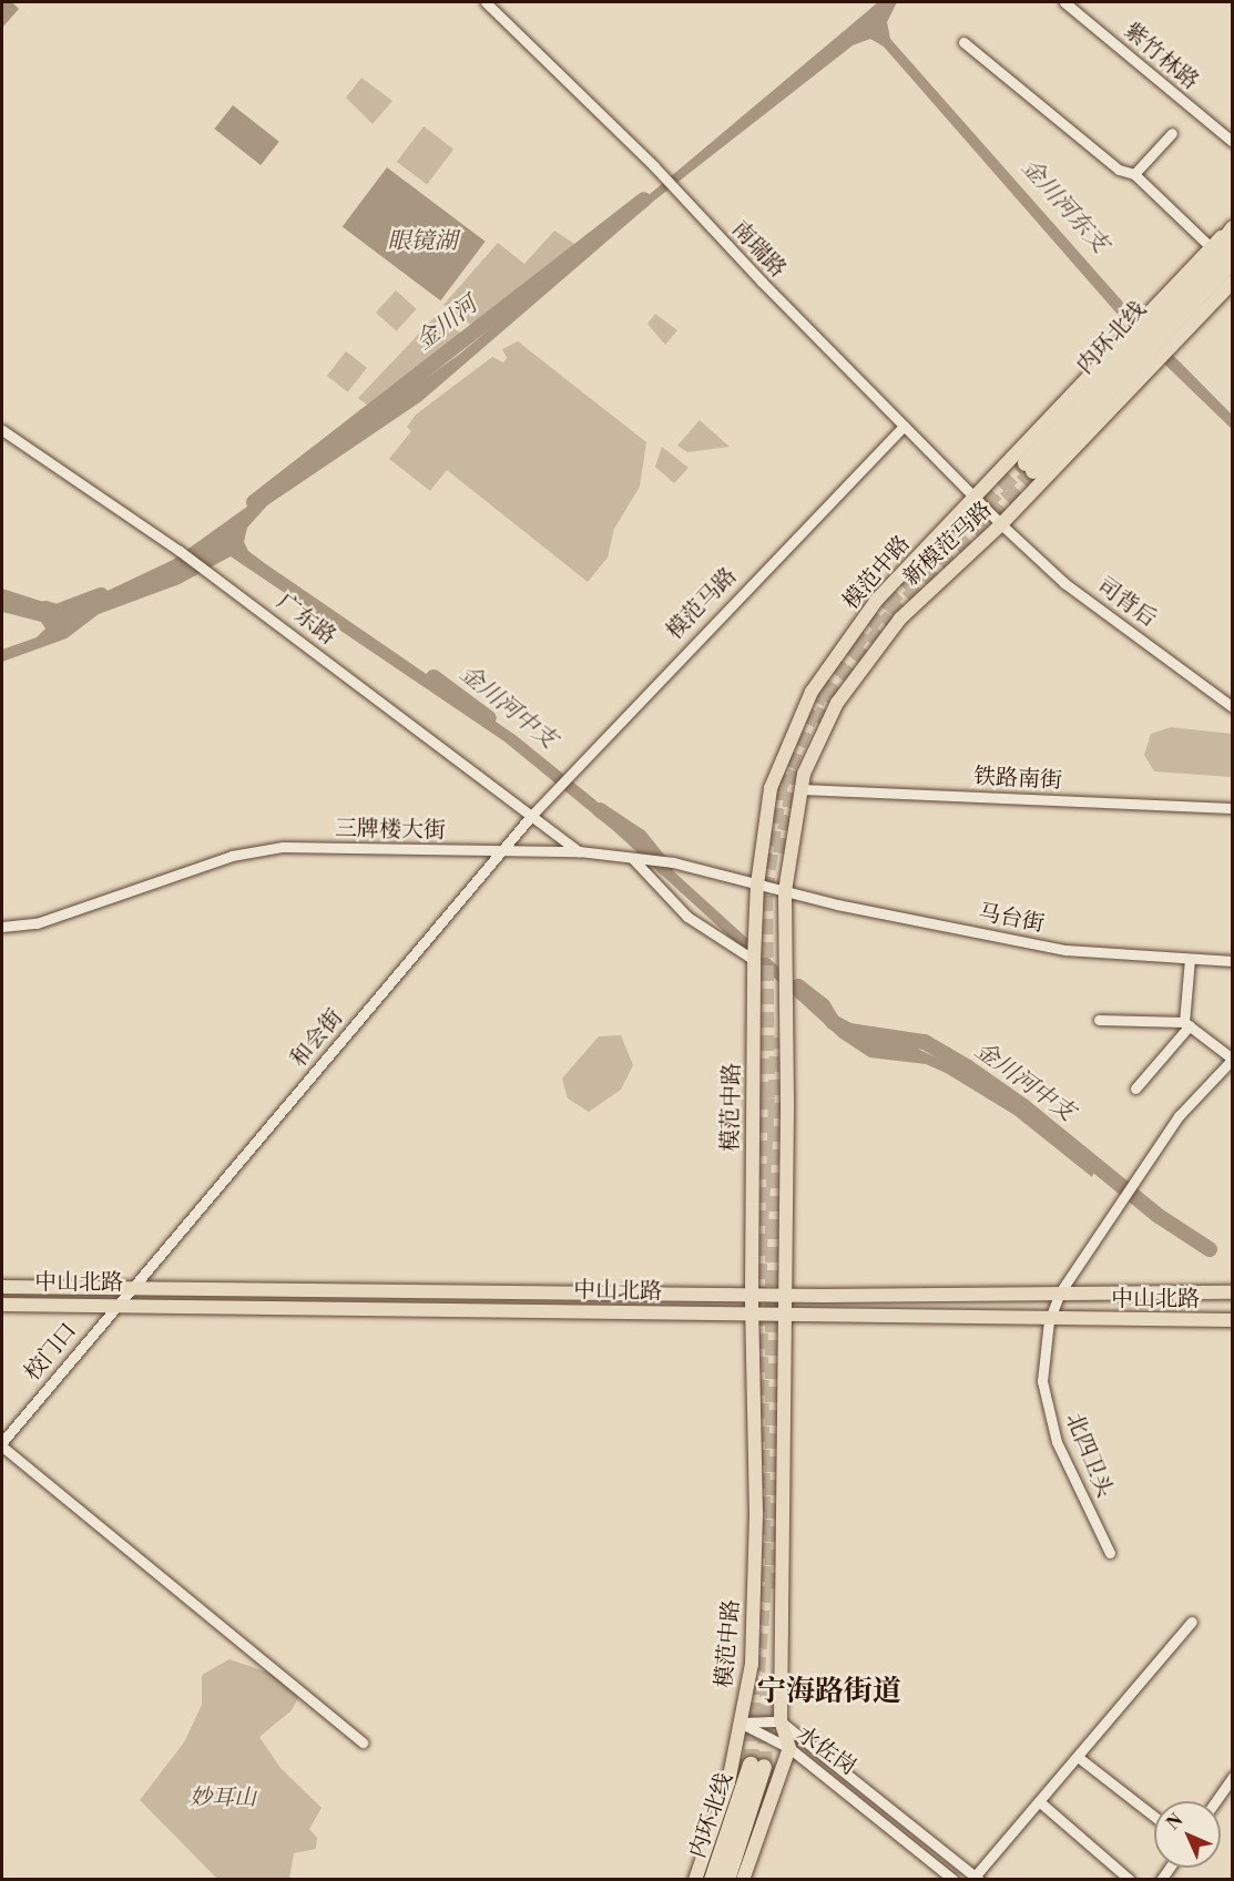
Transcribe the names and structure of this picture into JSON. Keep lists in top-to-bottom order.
{
  "streets": {
    "highway": ["内环北线"],
    "main road": ["新模范马路", "模范中路", "中山北路"],
    "street": [
      "紫竹林路",
      "南瑞路",
      "司背后",
      "模范马路",
      "广东路",
      "铁路南街",
      "三牌楼大街",
      "马台街",
      "和会街",
      "校门口",
      "北四卫头",
      "水佐岗"
    ]
  },
  "crossings": [
    ["南瑞路", "新模范马路"],
    ["南瑞路", "模范中路"],
    ["南瑞路", "司背后"],
    ["南瑞路", "模范马路"],
    ["内环北线", "新模范马路"],
    ["内环北线", "模范中路"],
    ["新模范马路", "司背后"],
    ["新模范马路", "铁路南街"],
    ["新模范马路", "三牌楼大街"],
    ["新模范马路", "马台街"],
    ["模范中路", "三牌楼大街"],
    ["模范中路", "中山北路"],
    ["模范中路", "水佐岗"],
    ["模范马路", "广东路"],
    ["模范马路", "和会街"],
    ["广东路", "三牌楼大街"],
    ["广东路", "和会街"],
    ["三牌楼大街", "马台街"],
    ["三牌楼大街", "和会街"],
    ["和会街", "中山北路"],
    ["和会街", "校门口"],
    ["中山北路", "校门口"],
    ["中山北路", "北四卫头"]
  ],
  "districts": ["宁海路街道"],
  "water": [
    "金川河东支",
    "眼镜湖",
    "金川河",
    "金川河中支"
  ],
  "parks": ["妙耳山"],
  "north": "top left"
}
